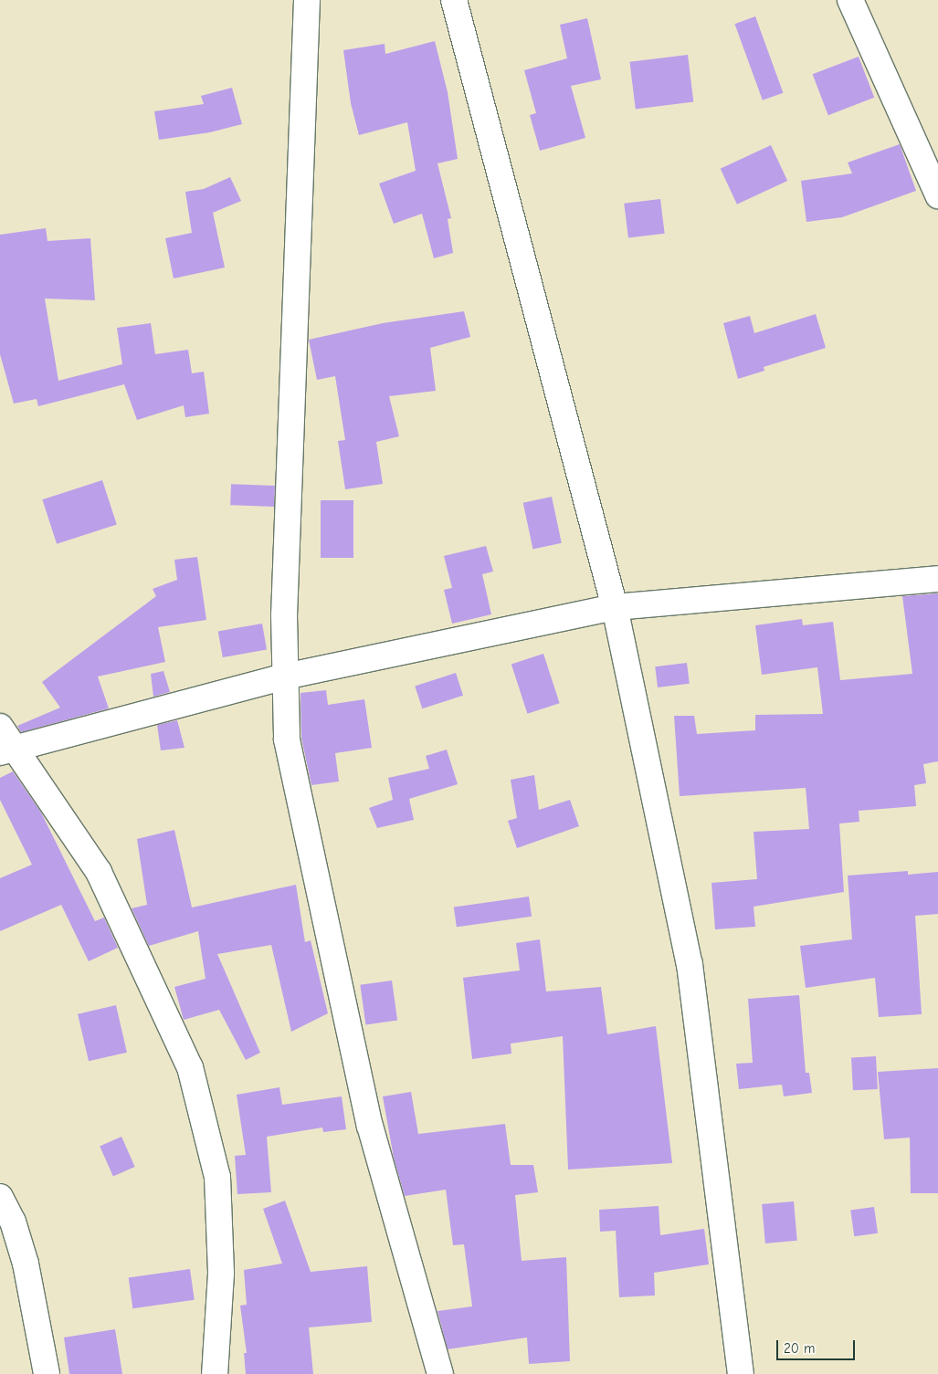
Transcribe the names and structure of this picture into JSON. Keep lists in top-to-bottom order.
{
  "scale_bar": "20 m"
}
